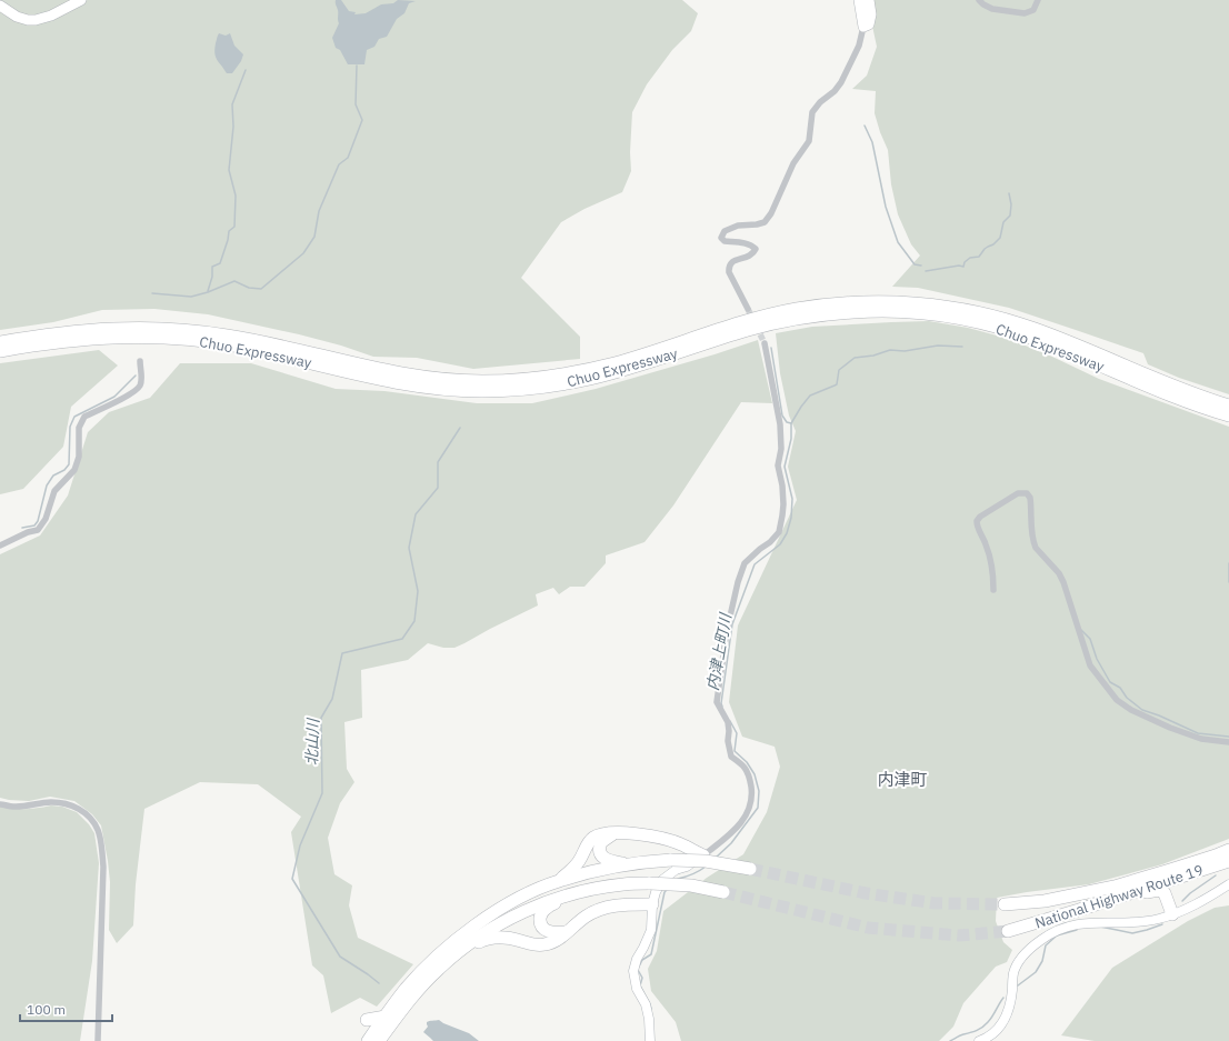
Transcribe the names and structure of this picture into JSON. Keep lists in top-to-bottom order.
{
  "streets": {
    "highway": ["Chuo Expressway", "National Highway Route 19"]
  },
  "districts": ["内津町"],
  "water": ["内津上町川", "北山川"],
  "scale_bar": "100 m"
}
